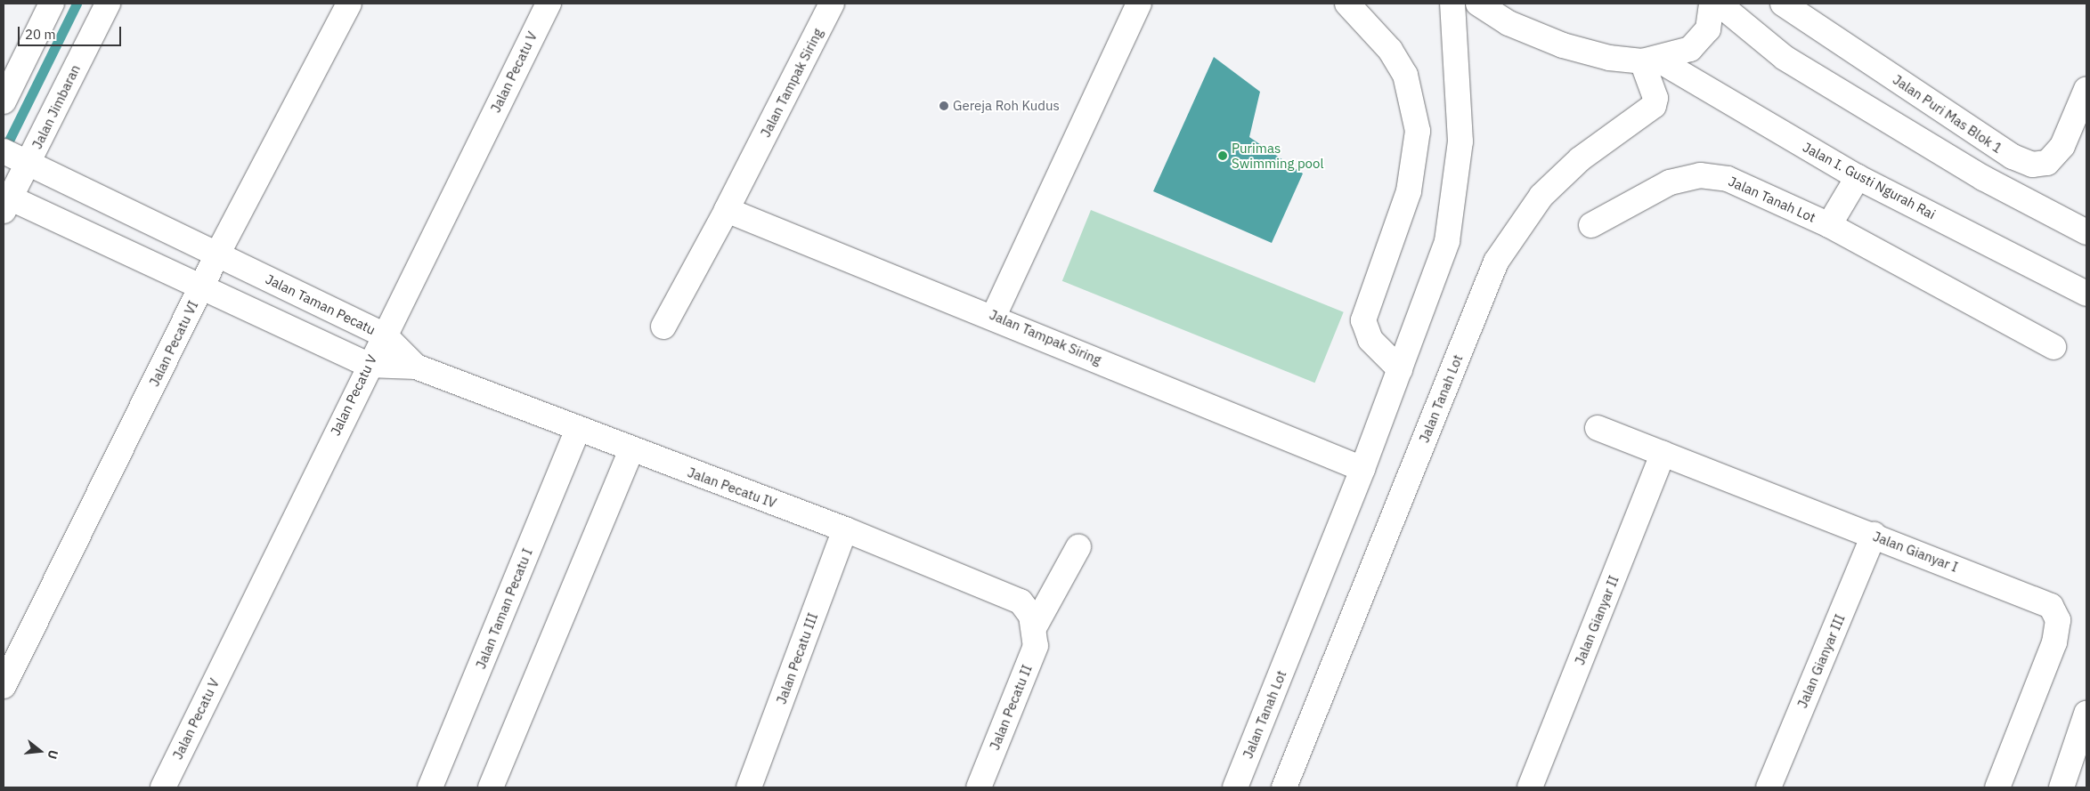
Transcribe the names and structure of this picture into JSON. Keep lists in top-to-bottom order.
{
  "streets": {
    "street": [
      "Jalan Pecatu V",
      "Jalan Tampak Siring",
      "Jalan Jimbaran",
      "Jalan Puri Mas Blok 1",
      "Jalan I. Gusti Ngurah Rai",
      "Jalan Tanah Lot",
      "Jalan Taman Pecatu",
      "Jalan Pecatu VI",
      "Jalan Pecatu IV",
      "Jalan Gianyar I",
      "Jalan Taman Pecatu I",
      "Jalan Gianyar II",
      "Jalan Pecatu III",
      "Jalan Gianyar III",
      "Jalan Pecatu II"
    ]
  },
  "crossings": [
    ["Jalan Pecatu V", "Jalan Taman Pecatu"],
    ["Jalan Tampak Siring", "Jalan Tanah Lot"],
    ["Jalan Jimbaran", "Jalan Taman Pecatu"],
    ["Jalan I. Gusti Ngurah Rai", "Jalan Tanah Lot"],
    ["Jalan Taman Pecatu", "Jalan Pecatu VI"],
    ["Jalan Taman Pecatu", "Jalan Pecatu IV"],
    ["Jalan Pecatu IV", "Jalan Taman Pecatu I"],
    ["Jalan Pecatu IV", "Jalan Pecatu III"],
    ["Jalan Pecatu IV", "Jalan Pecatu II"],
    ["Jalan Gianyar I", "Jalan Gianyar II"],
    ["Jalan Gianyar I", "Jalan Gianyar III"]
  ],
  "places": ["Gereja Roh Kudus", "Purimas Swimming pool"],
  "scale_bar": "20 m",
  "north": "right"
}
